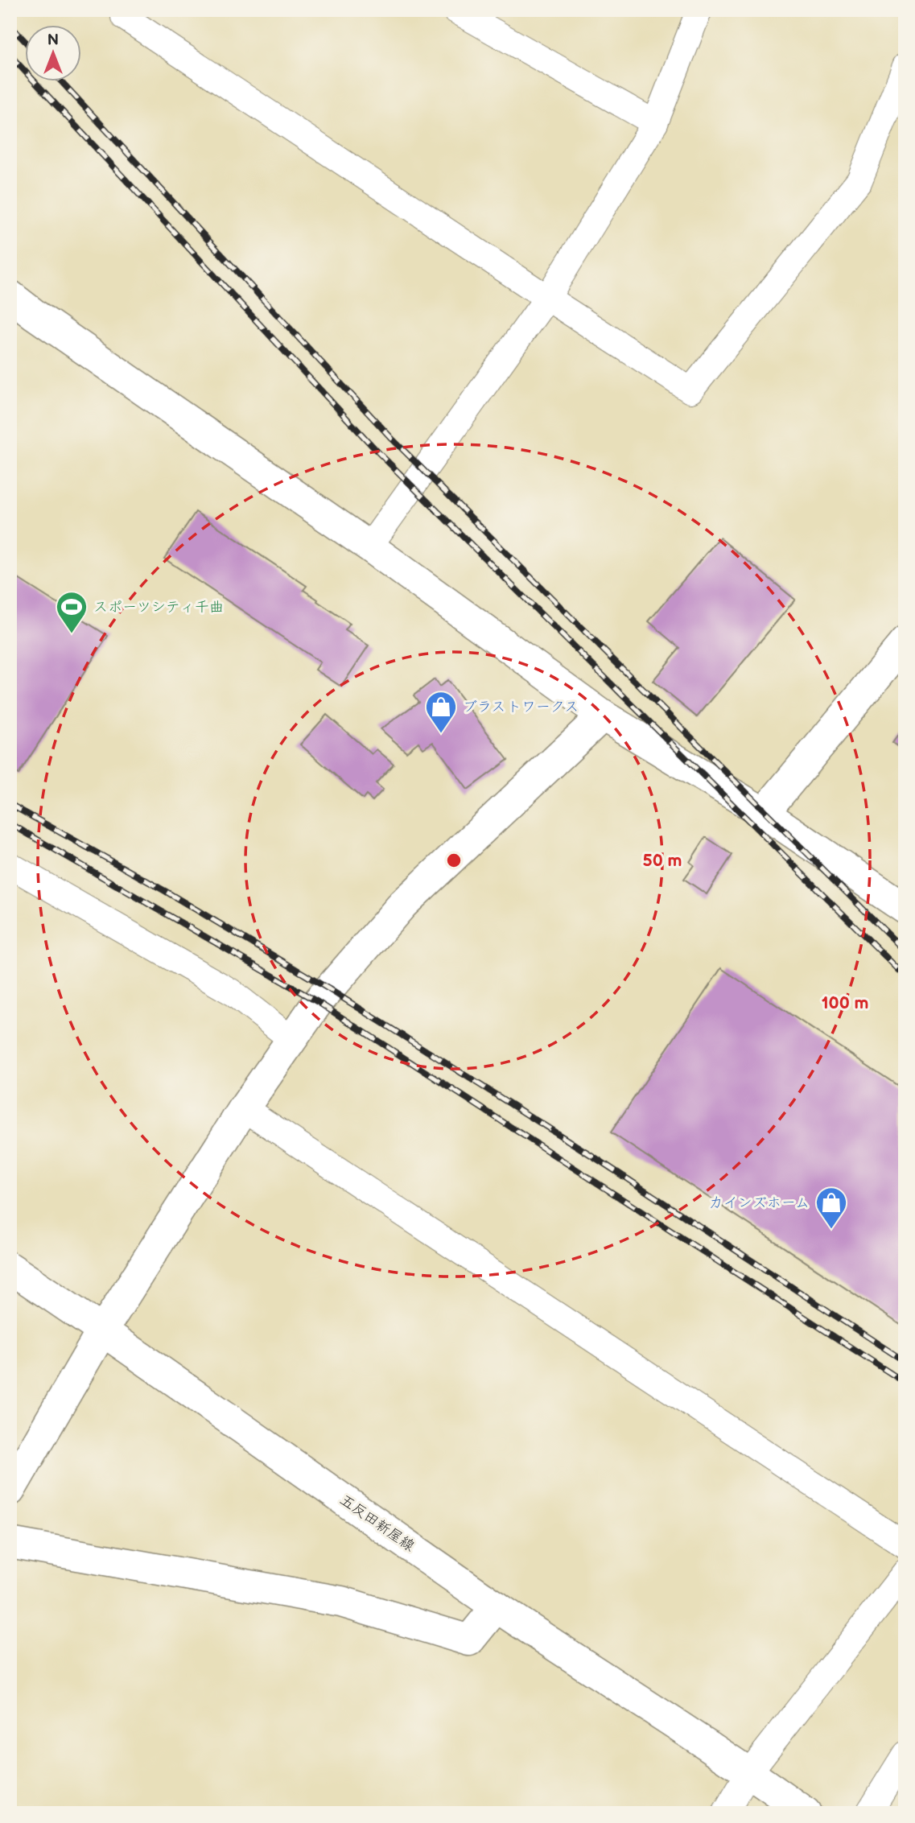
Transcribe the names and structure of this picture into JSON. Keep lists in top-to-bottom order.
{
  "streets": {
    "street": ["五反田新屋線"]
  },
  "places": {
    "sports": ["スポーツシティ千曲"],
    "shop": ["ブラストワークス", "カインズホーム"]
  },
  "north": "top",
  "rings": ["50 m", "100 m"]
}
